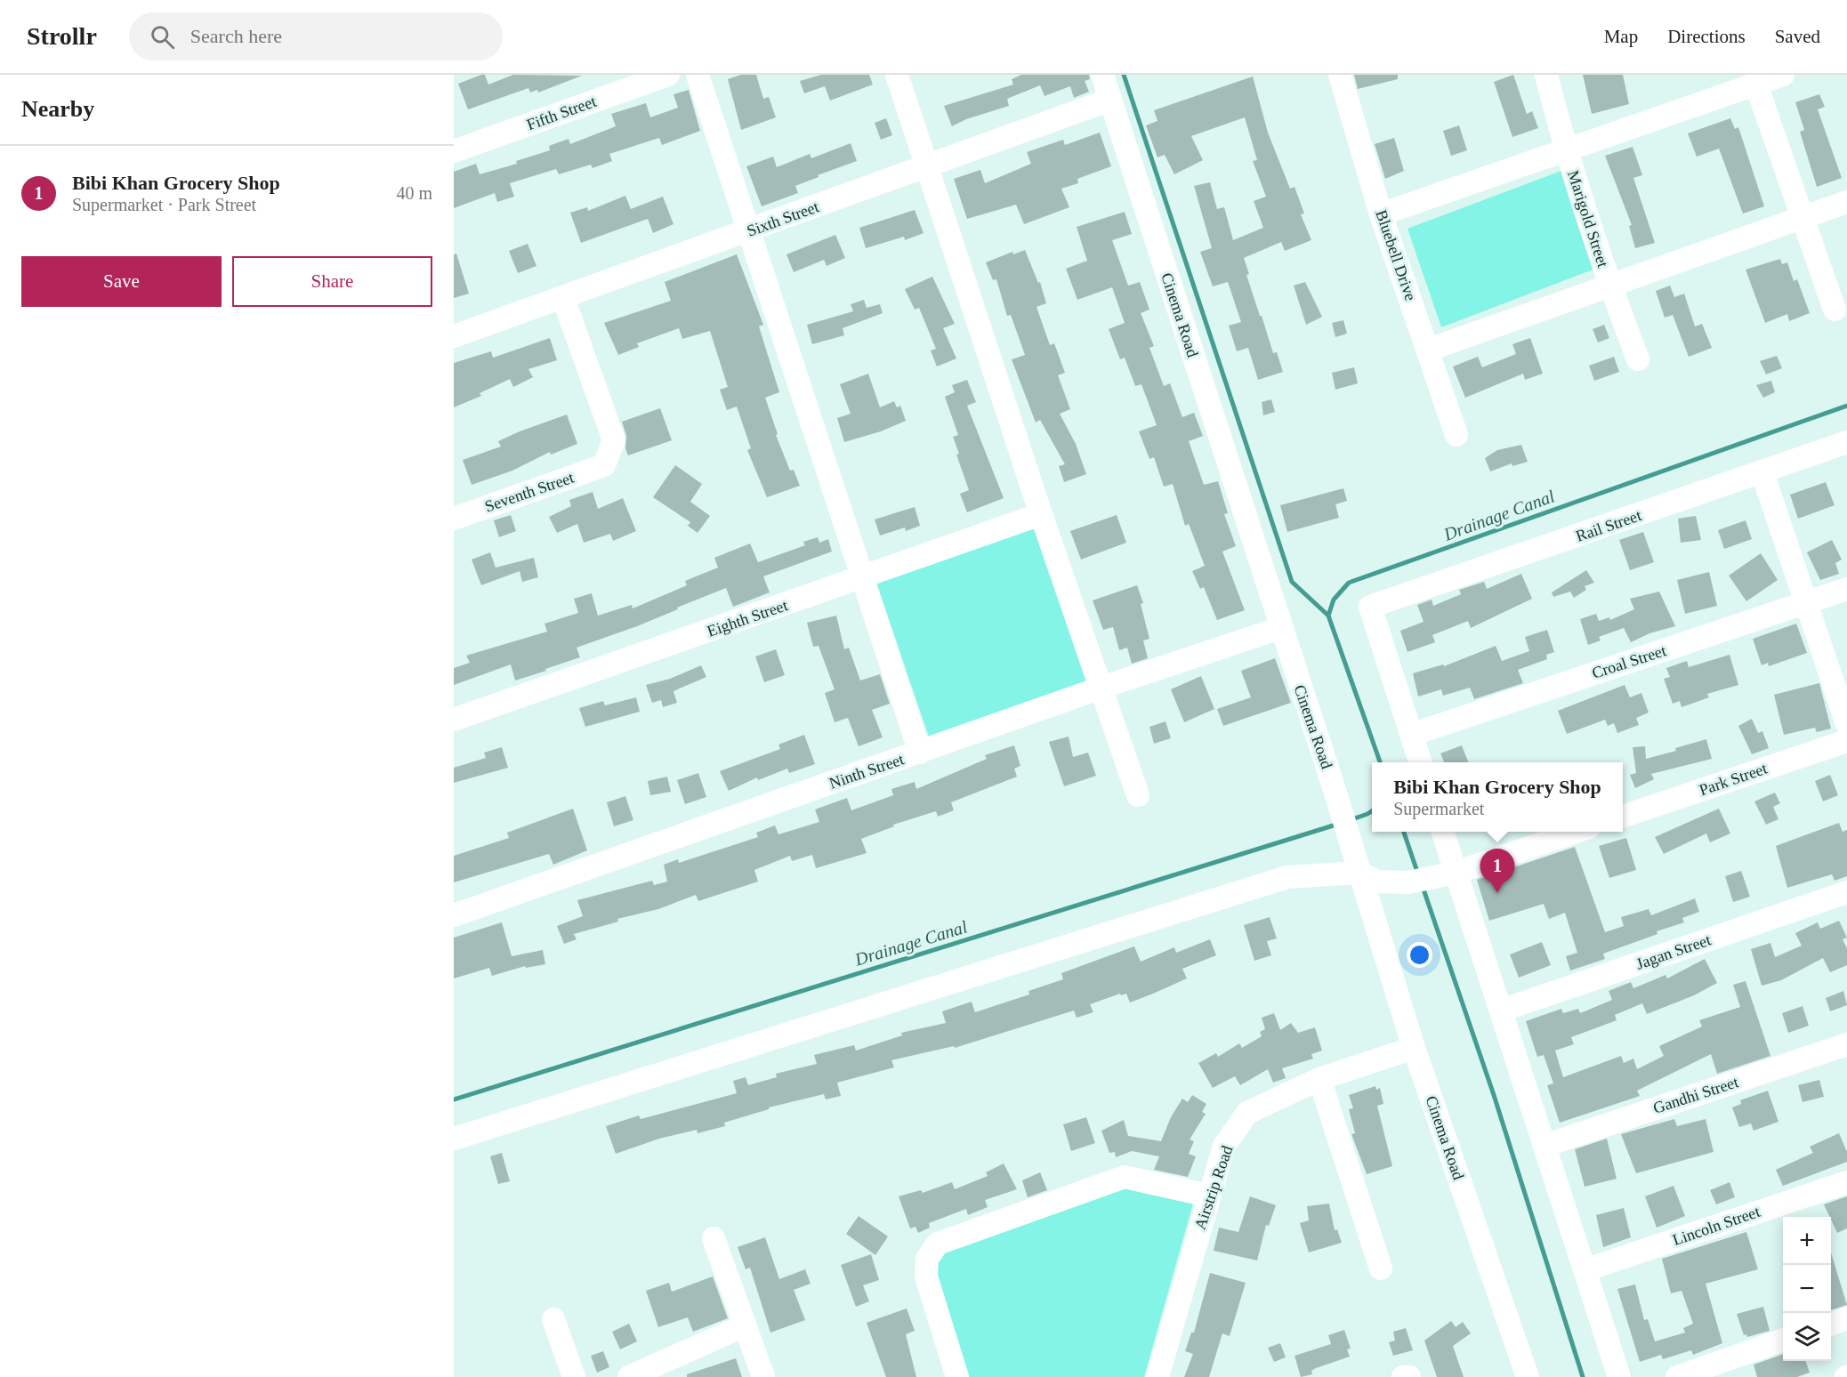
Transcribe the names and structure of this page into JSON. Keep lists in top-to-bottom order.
{
  "streets": {
    "street": [
      "Fifth Street",
      "Sixth Street",
      "Marigold Street",
      "Bluebell Drive",
      "Cinema Road",
      "Seventh Street",
      "Rail Street",
      "Eighth Street",
      "Croal Street",
      "Ninth Street",
      "Park Street",
      "Jagan Street",
      "Gandhi Street",
      "Airstrip Road",
      "Lincoln Street"
    ]
  },
  "crossings": [
    ["Sixth Street", "Cinema Road"],
    ["Sixth Street", "Seventh Street"],
    ["Cinema Road", "Ninth Street"],
    ["Cinema Road", "Airstrip Road"],
    ["Rail Street", "Croal Street"]
  ],
  "water": ["Drainage Canal"],
  "page": {
    "header": "Strollr",
    "search": "Search here",
    "nav": ["Map", "Directions", "Saved"],
    "heading": "Nearby",
    "list": [
      {
        "mark": "1",
        "name": "Bibi Khan Grocery Shop",
        "note": "Supermarket · Park Street",
        "value": "40 m"
      }
    ],
    "buttons": ["Save", "Share"],
    "popup": ["Bibi Khan Grocery Shop", "Supermarket"],
    "pins": "1",
    "map_buttons": ["+", "−"]
  }
}
